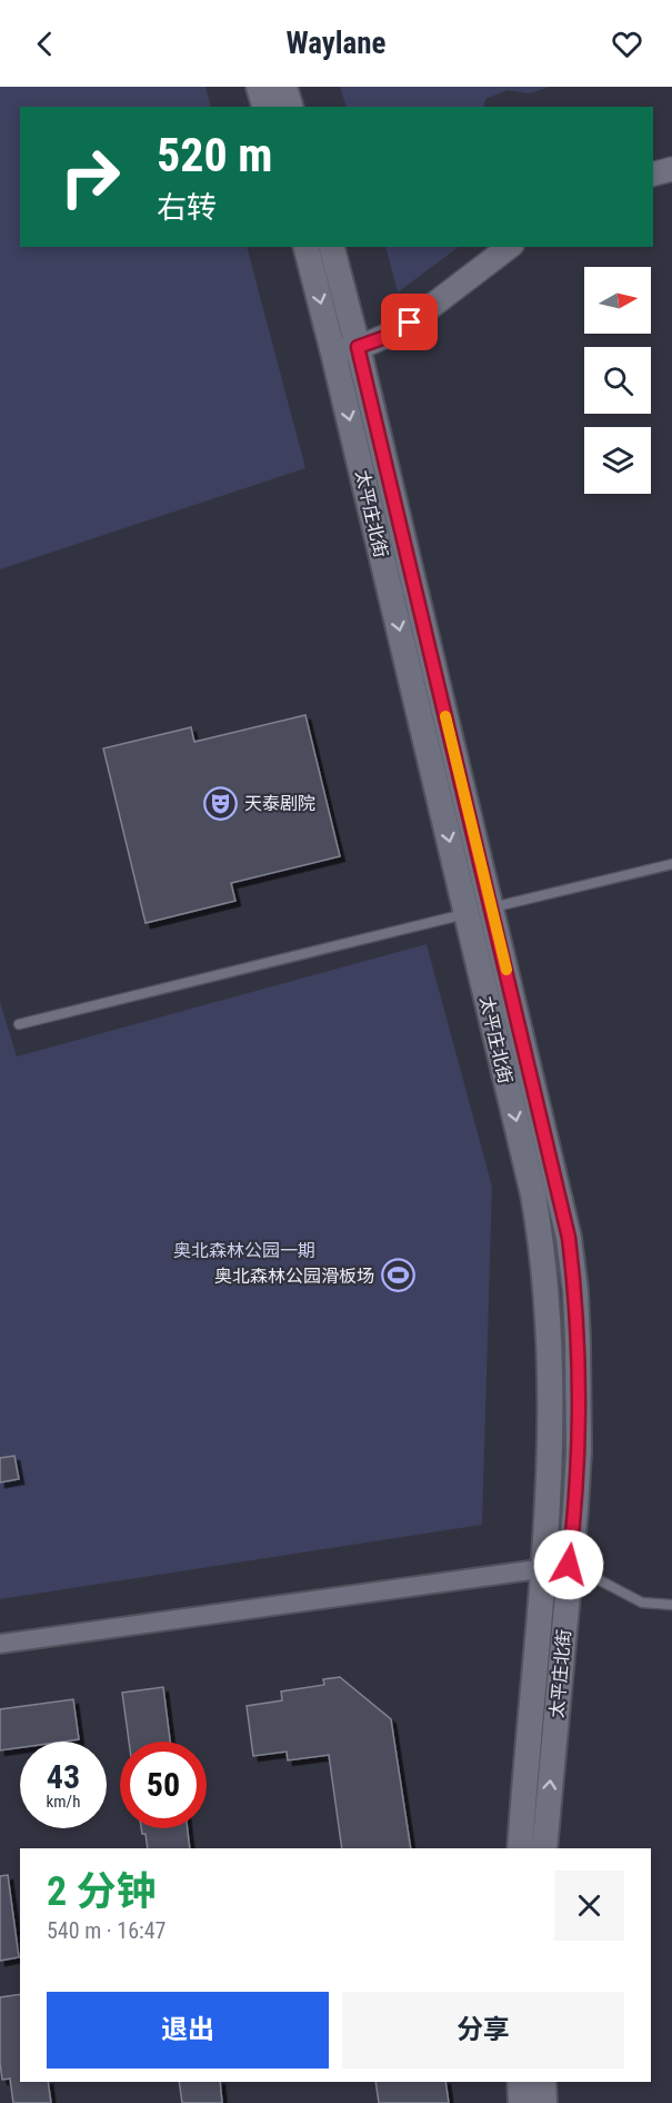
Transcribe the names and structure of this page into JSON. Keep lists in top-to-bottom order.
{
  "streets": {
    "main road": ["太平庄北街"]
  },
  "parks": ["奥北森林公园一期"],
  "places": {
    "theatre": ["天泰剧院"],
    "sports": ["奥北森林公园滑板场"]
  },
  "north": "right",
  "page": {
    "header": "Waylane",
    "turn": ["520 m", "右转"],
    "speed": "43 km/h",
    "limit": "50",
    "heading": ["2 分钟", "540 m · 16:47"],
    "buttons": ["退出", "分享"]
  }
}
